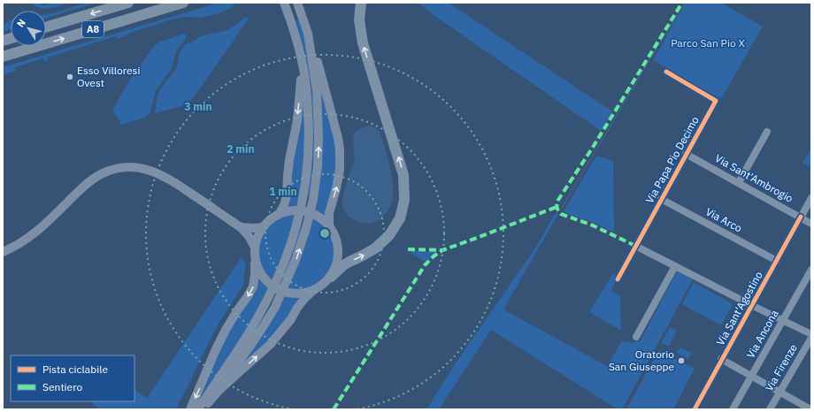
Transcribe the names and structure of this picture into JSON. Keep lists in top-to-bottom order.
{
  "streets": {
    "highway": ["A8"],
    "street": [
      "Via Papa Pio Decimo",
      "Via Sant'Ambrogio",
      "Via Arco",
      "Via Sant'Agostino",
      "Via Ancona",
      "Via Firenze"
    ]
  },
  "crossings": [
    ["Via Papa Pio Decimo", "Via Sant'Ambrogio"],
    ["Via Papa Pio Decimo", "Via Arco"],
    ["Via Sant'Ambrogio", "Via Sant'Agostino"],
    ["Via Arco", "Via Sant'Agostino"]
  ],
  "parks": ["Parco San Pio X"],
  "places": ["Esso Villoresi Ovest", "Oratorio San Giuseppe"],
  "legend": ["Pista ciclabile", "Sentiero"],
  "north": "top left",
  "rings": ["3 min", "2 min", "1 min"]
}
